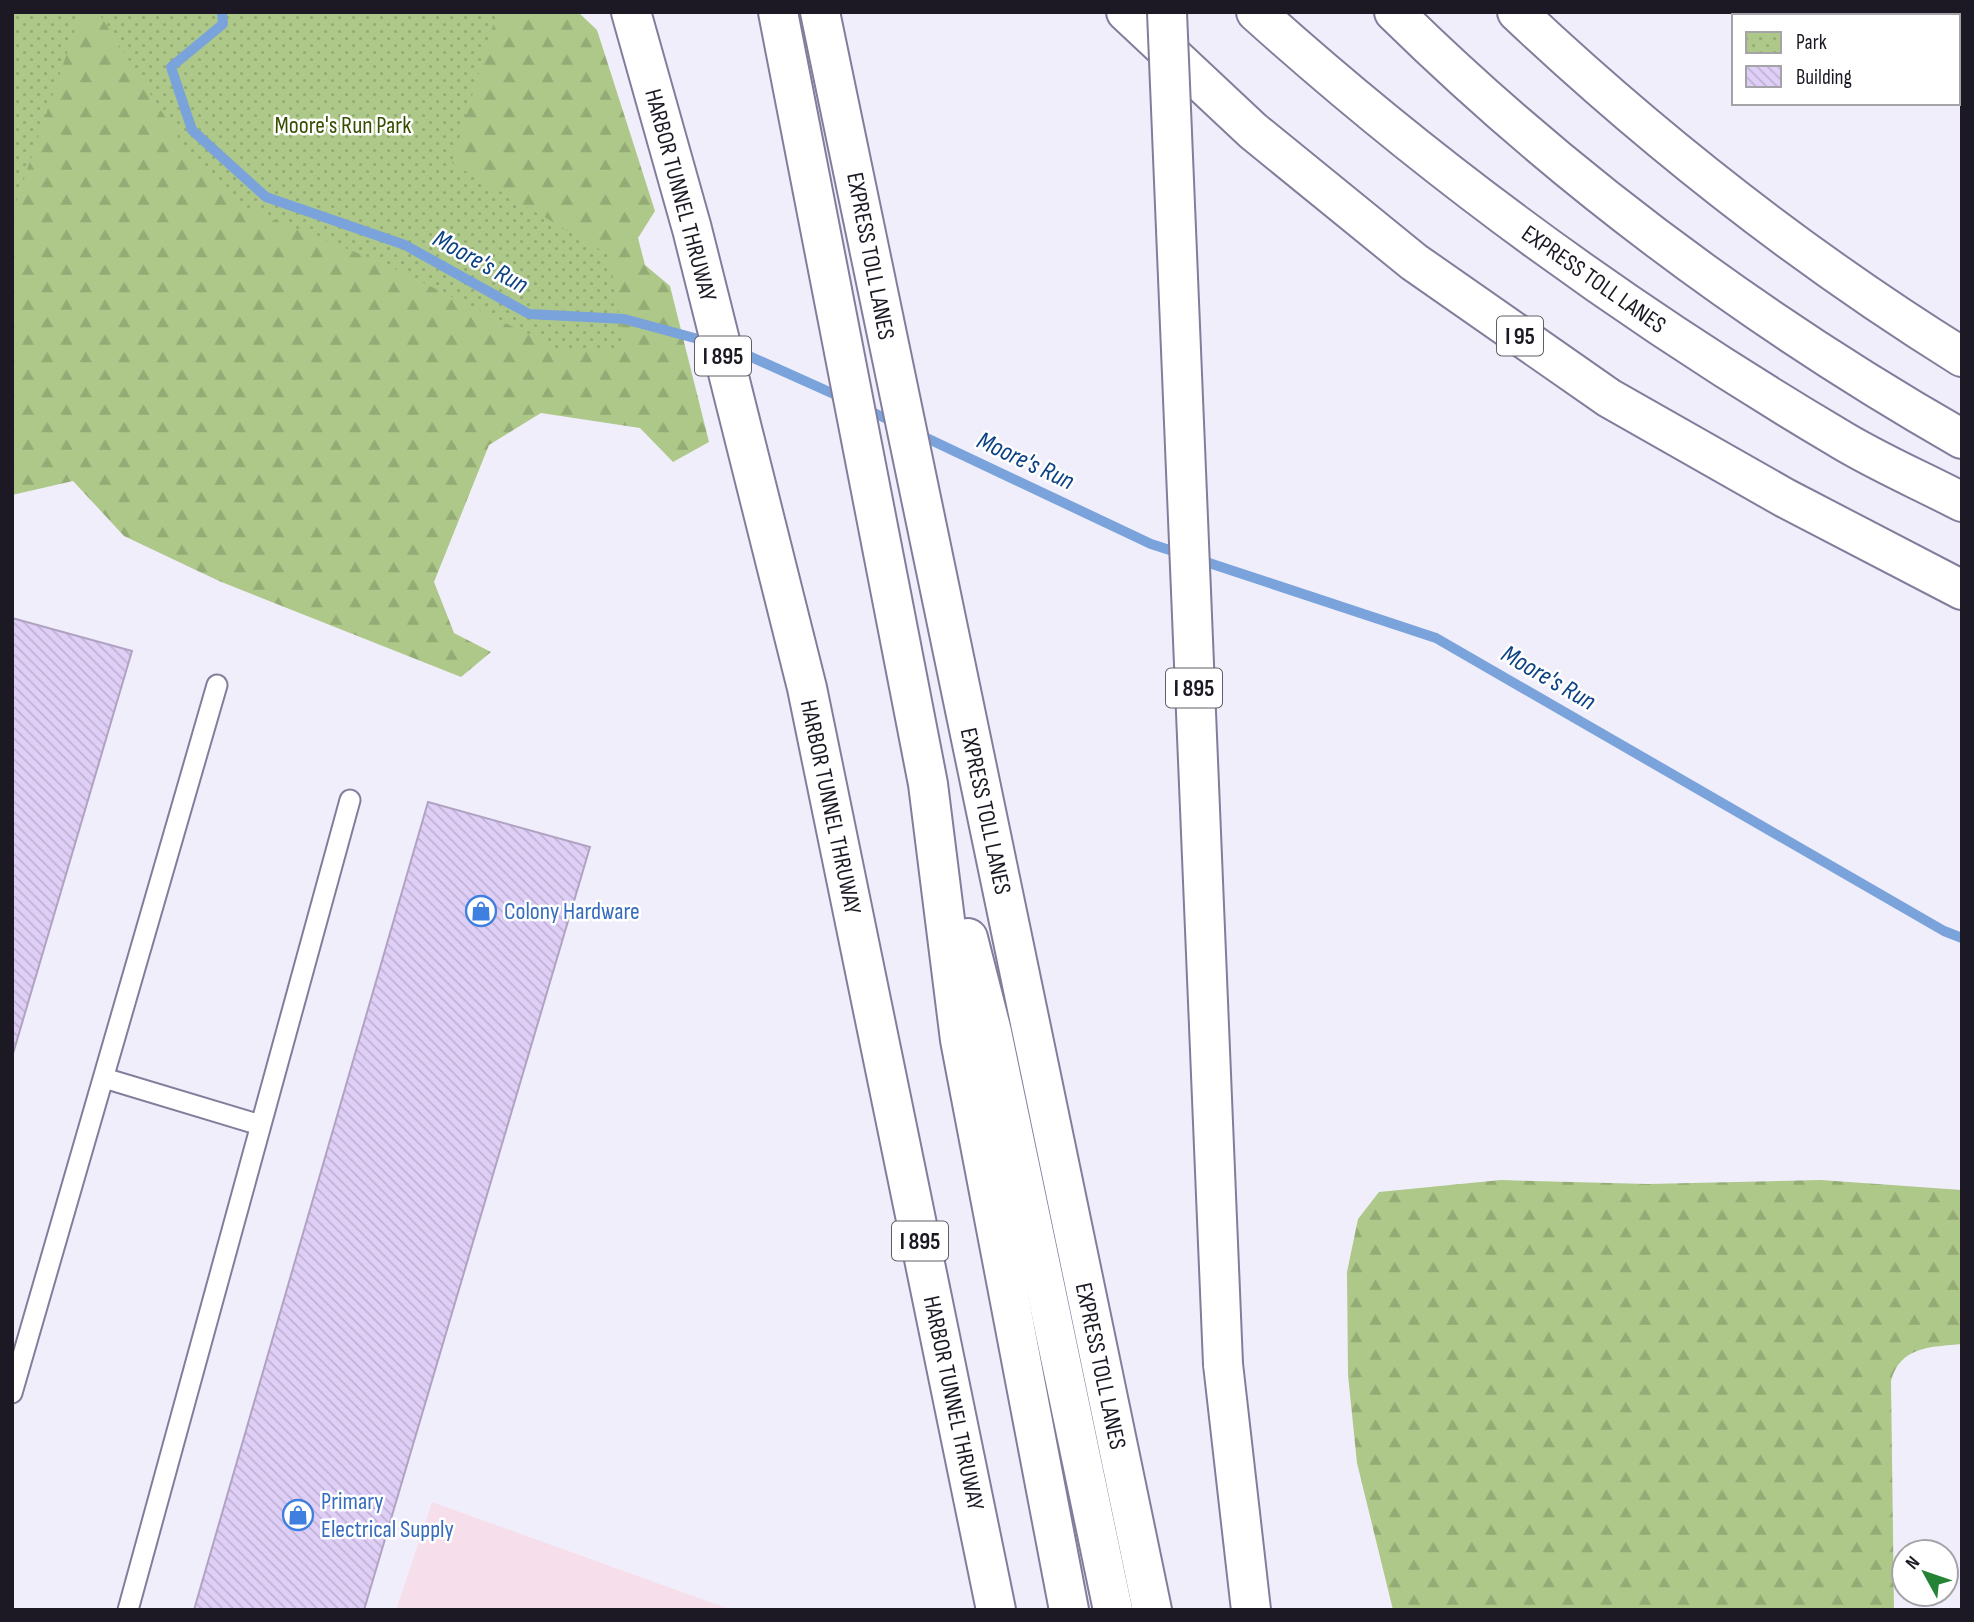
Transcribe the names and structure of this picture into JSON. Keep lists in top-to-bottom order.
{
  "streets": {
    "highway": [
      "HARBOR TUNNEL THRUWAY",
      "EXPRESS TOLL LANES",
      "I 95",
      "I 895"
    ]
  },
  "water": ["Moore's Run"],
  "parks": ["Moore's Run Park"],
  "places": {
    "shop": ["Colony Hardware", "Primary Electrical Supply"]
  },
  "legend": ["Park", "Building"],
  "north": "top left"
}
